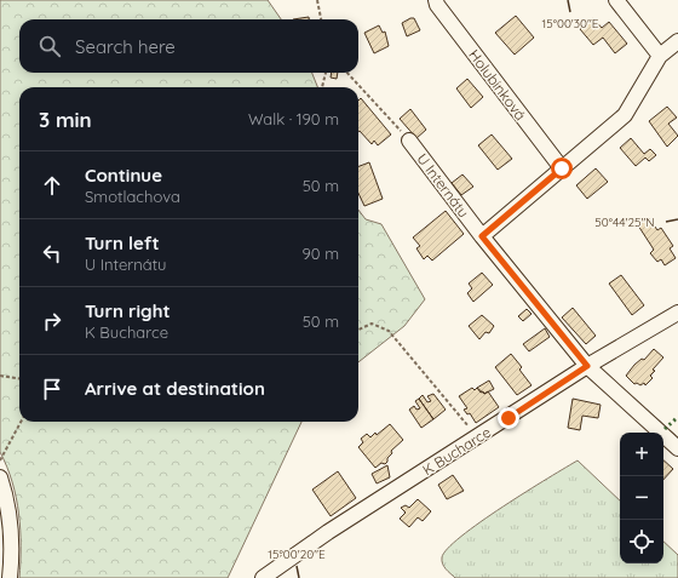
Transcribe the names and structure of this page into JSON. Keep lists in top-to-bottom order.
{
  "streets": {
    "street": ["Holubinková", "U Internátu", "K Bucharce"]
  },
  "crossings": [
    ["U Internátu", "K Bucharce"]
  ],
  "page": {
    "search": "Search here",
    "heading": ["3 min", "Walk · 190 m"],
    "list": [
      ["Continue", "Smotlachova", "50 m"],
      ["Turn left", "U Internátu", "90 m"],
      ["Turn right", "K Bucharce", "50 m"],
      "Arrive at destination"
    ],
    "map_buttons": ["+", "−"]
  },
  "coordinates": ["15°00'30\"E", "50°44'25\"N", "15°00'20\"E"]
}
